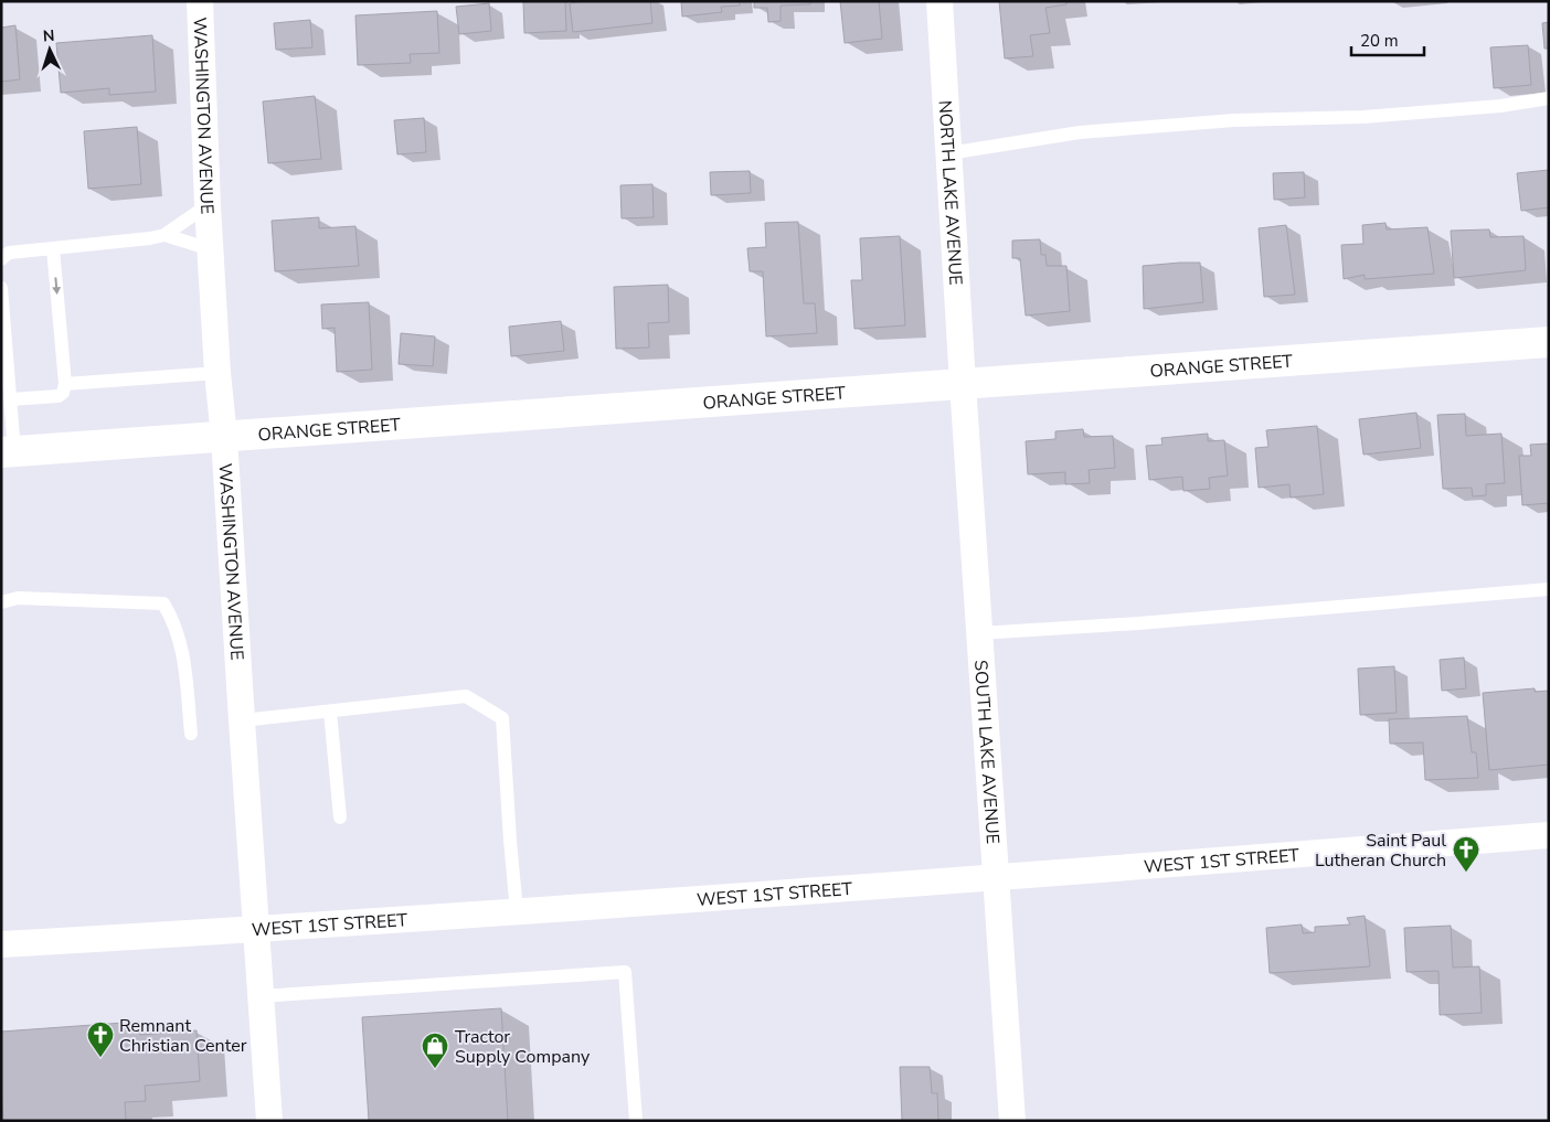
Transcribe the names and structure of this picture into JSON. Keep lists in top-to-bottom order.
{
  "streets": {
    "street": [
      "WASHINGTON AVENUE",
      "NORTH LAKE AVENUE",
      "ORANGE STREET",
      "SOUTH LAKE AVENUE",
      "WEST 1ST STREET"
    ]
  },
  "crossings": [
    ["WASHINGTON AVENUE", "ORANGE STREET"],
    ["WASHINGTON AVENUE", "WEST 1ST STREET"],
    ["NORTH LAKE AVENUE", "ORANGE STREET"],
    ["NORTH LAKE AVENUE", "SOUTH LAKE AVENUE"],
    ["ORANGE STREET", "SOUTH LAKE AVENUE"],
    ["SOUTH LAKE AVENUE", "WEST 1ST STREET"]
  ],
  "places": {
    "church": ["Saint Paul Lutheran Church", "Remnant Christian Center"],
    "shop": ["Tractor Supply Company"]
  },
  "scale_bar": "20 m",
  "north": "top"
}
